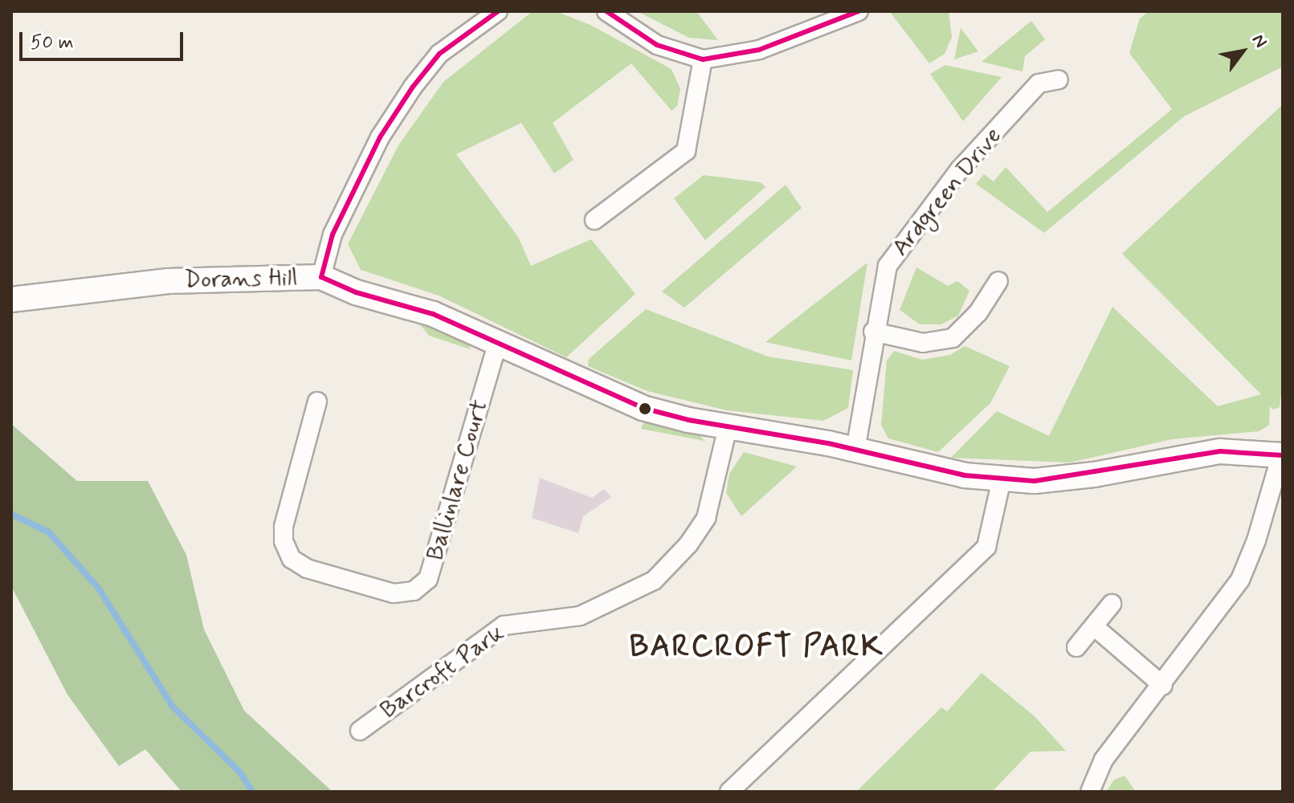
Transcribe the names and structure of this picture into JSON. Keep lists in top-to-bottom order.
{
  "streets": {
    "street": [
      "Ardgreen Drive",
      "Dorans Hill",
      "Ballinlare Court",
      "Barcroft Park"
    ]
  },
  "crossings": [
    ["Ardgreen Drive", "Dorans Hill"],
    ["Dorans Hill", "Ballinlare Court"],
    ["Dorans Hill", "Barcroft Park"]
  ],
  "districts": ["BARCROFT PARK"],
  "scale_bar": "50 m",
  "north": "top right"
}
